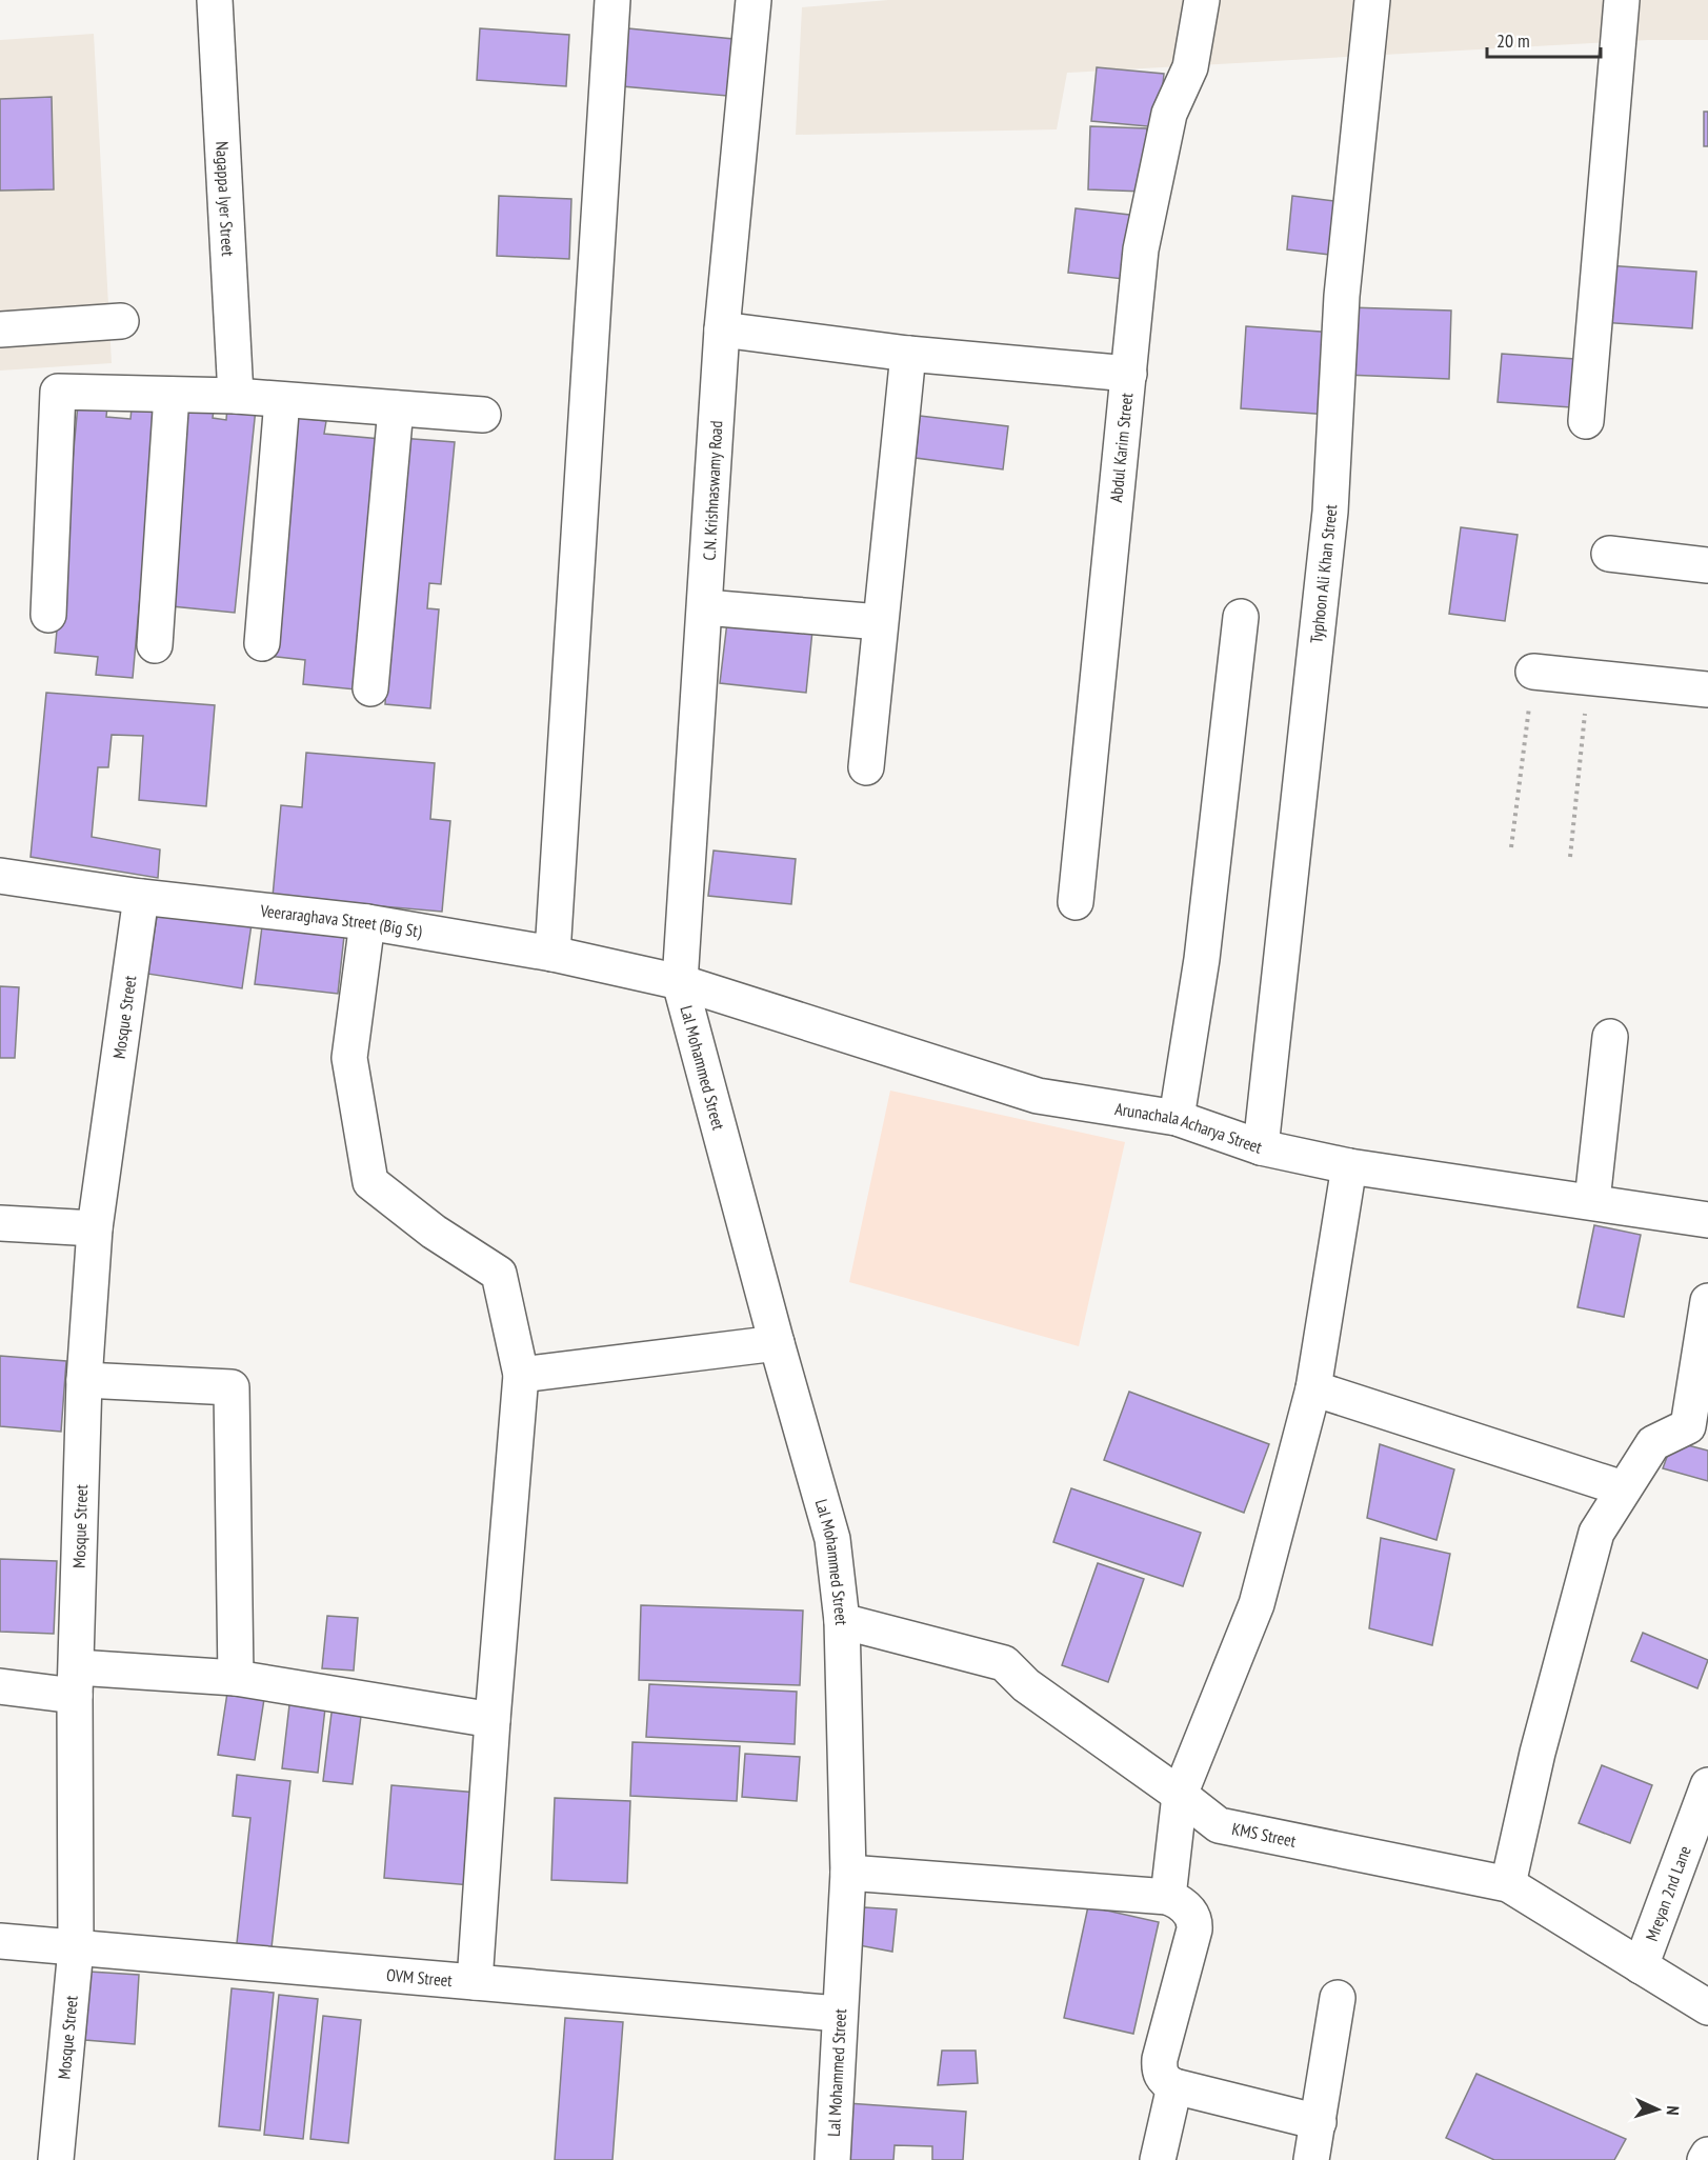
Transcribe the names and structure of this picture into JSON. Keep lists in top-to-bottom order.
{
  "streets": {
    "street": [
      "Nagappa Iyer Street",
      "Abdul Karim Street",
      "C.N. Krishnaswamy Road",
      "Typhoon Ali Khan Street",
      "Veeraraghava Street (Big St)",
      "Mosque Street",
      "Lal Mohammed Street",
      "Arunachala Acharya Street",
      "KMS Street",
      "Mreyan 2nd Lane",
      "OVM Street"
    ]
  },
  "crossings": [
    ["C.N. Krishnaswamy Road", "Veeraraghava Street (Big St)"],
    ["C.N. Krishnaswamy Road", "Lal Mohammed Street"],
    ["C.N. Krishnaswamy Road", "Arunachala Acharya Street"],
    ["Typhoon Ali Khan Street", "Arunachala Acharya Street"],
    ["Veeraraghava Street (Big St)", "Mosque Street"],
    ["Veeraraghava Street (Big St)", "Lal Mohammed Street"],
    ["Veeraraghava Street (Big St)", "Arunachala Acharya Street"],
    ["Mosque Street", "OVM Street"],
    ["Lal Mohammed Street", "Arunachala Acharya Street"],
    ["Lal Mohammed Street", "KMS Street"],
    ["Lal Mohammed Street", "OVM Street"],
    ["KMS Street", "Mreyan 2nd Lane"]
  ],
  "scale_bar": "20 m",
  "north": "right"
}
